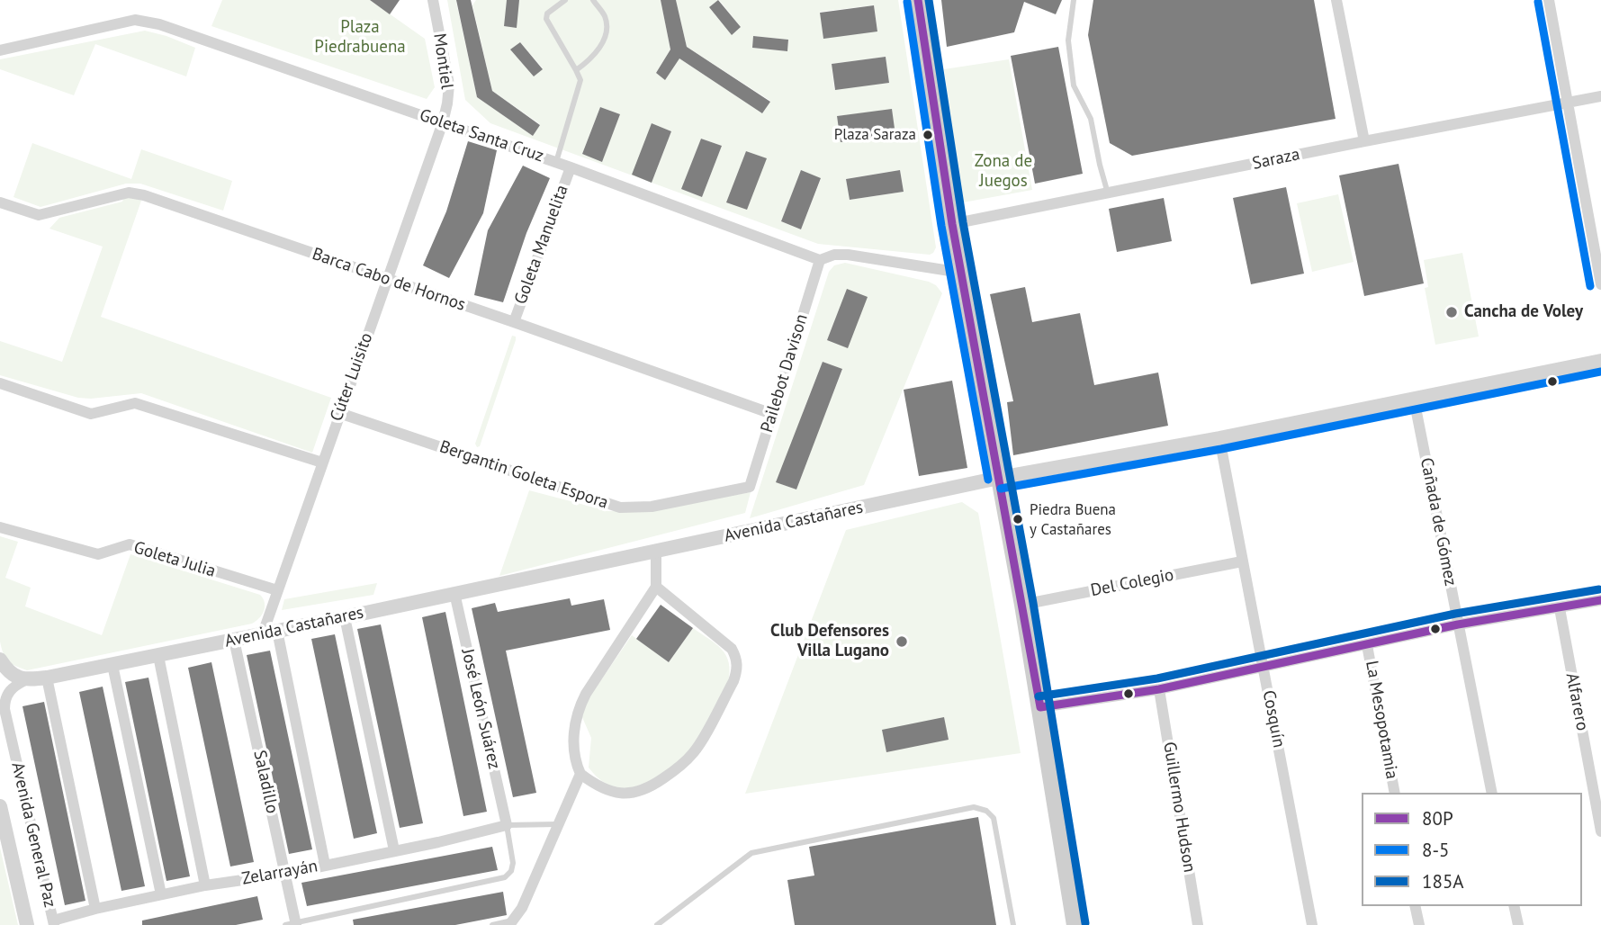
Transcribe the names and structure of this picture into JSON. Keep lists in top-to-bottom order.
{
  "streets": {
    "street": [
      "Montiel",
      "Goleta Santa Cruz",
      "Saraza",
      "Goleta Manuelita",
      "Barca Cabo de Hornos",
      "Pailebot Davison",
      "Cúter Luisito",
      "Bergantin Goleta Espora",
      "Avenida Castañares",
      "Cañada de Gómez",
      "Goleta Julia",
      "Del Colegio",
      "Alfarero",
      "José León Suárez",
      "Cosquín",
      "La Mesopotamia",
      "Saladillo",
      "Guillermo Hudson",
      "Avenida General Paz",
      "Zelarrayán"
    ]
  },
  "crossings": [
    ["Montiel", "Goleta Santa Cruz"],
    ["Montiel", "Cúter Luisito"],
    ["Goleta Santa Cruz", "Goleta Manuelita"],
    ["Goleta Santa Cruz", "Pailebot Davison"],
    ["Goleta Santa Cruz", "Cúter Luisito"],
    ["Goleta Manuelita", "Barca Cabo de Hornos"],
    ["Barca Cabo de Hornos", "Pailebot Davison"],
    ["Barca Cabo de Hornos", "Cúter Luisito"],
    ["Pailebot Davison", "Bergantin Goleta Espora"],
    ["Cúter Luisito", "Bergantin Goleta Espora"],
    ["Cúter Luisito", "Avenida Castañares"],
    ["Cúter Luisito", "Goleta Julia"],
    ["Avenida Castañares", "Cañada de Gómez"],
    ["Avenida Castañares", "José León Suárez"],
    ["Avenida Castañares", "Cosquín"],
    ["Avenida Castañares", "Saladillo"],
    ["Avenida Castañares", "Avenida General Paz"],
    ["Del Colegio", "Cosquín"],
    ["José León Suárez", "Zelarrayán"],
    ["Saladillo", "Zelarrayán"],
    ["Avenida General Paz", "Zelarrayán"]
  ],
  "parks": ["Plaza Piedrabuena", "Zona de Juegos"],
  "places": [
    "Plaza Saraza",
    "Cancha de Voley",
    "Piedra Buena y Castañares",
    "Club Defensores Villa Lugano"
  ],
  "lines": ["transit line 80P", "transit line 185A", "transit line 8-5"],
  "legend": ["80P", "8-5", "185A"]
}
